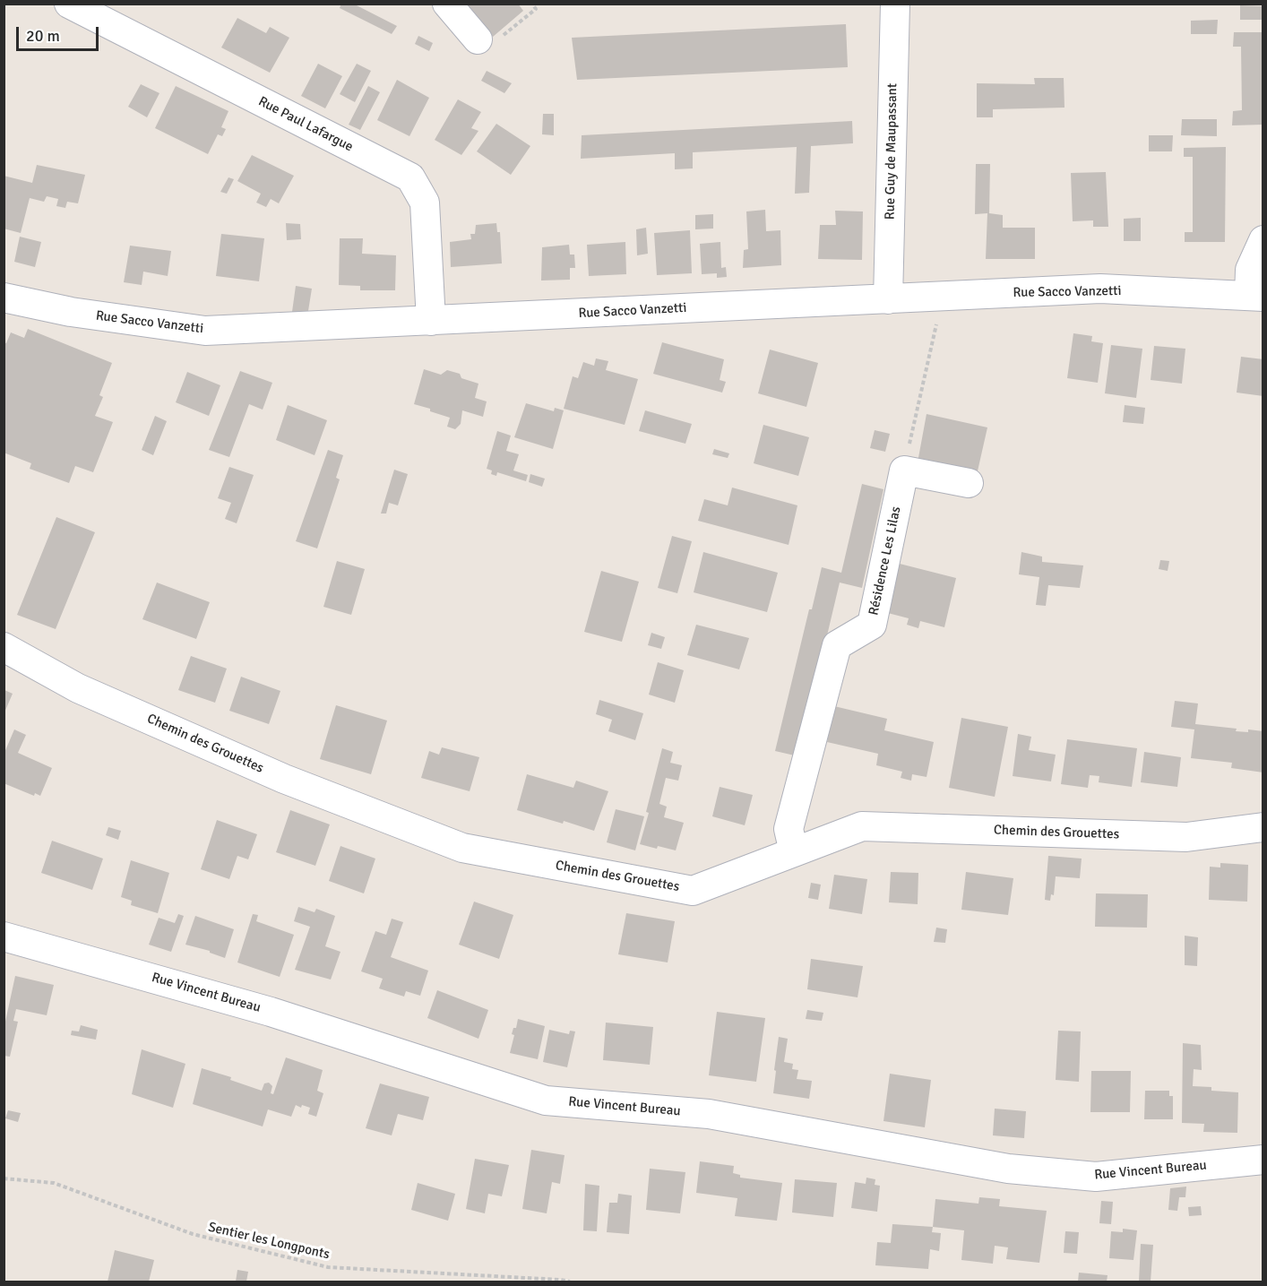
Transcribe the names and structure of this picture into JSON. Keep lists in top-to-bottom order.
{
  "streets": {
    "street": [
      "Rue Paul Lafargue",
      "Rue Guy de Maupassant",
      "Rue Sacco Vanzetti",
      "Résidence Les Lilas",
      "Chemin des Grouettes",
      "Rue Vincent Bureau"
    ],
    "path": ["Sentier les Longponts"]
  },
  "crossings": [
    ["Rue Paul Lafargue", "Rue Sacco Vanzetti"],
    ["Rue Guy de Maupassant", "Rue Sacco Vanzetti"],
    ["Résidence Les Lilas", "Chemin des Grouettes"]
  ],
  "scale_bar": "20 m"
}
